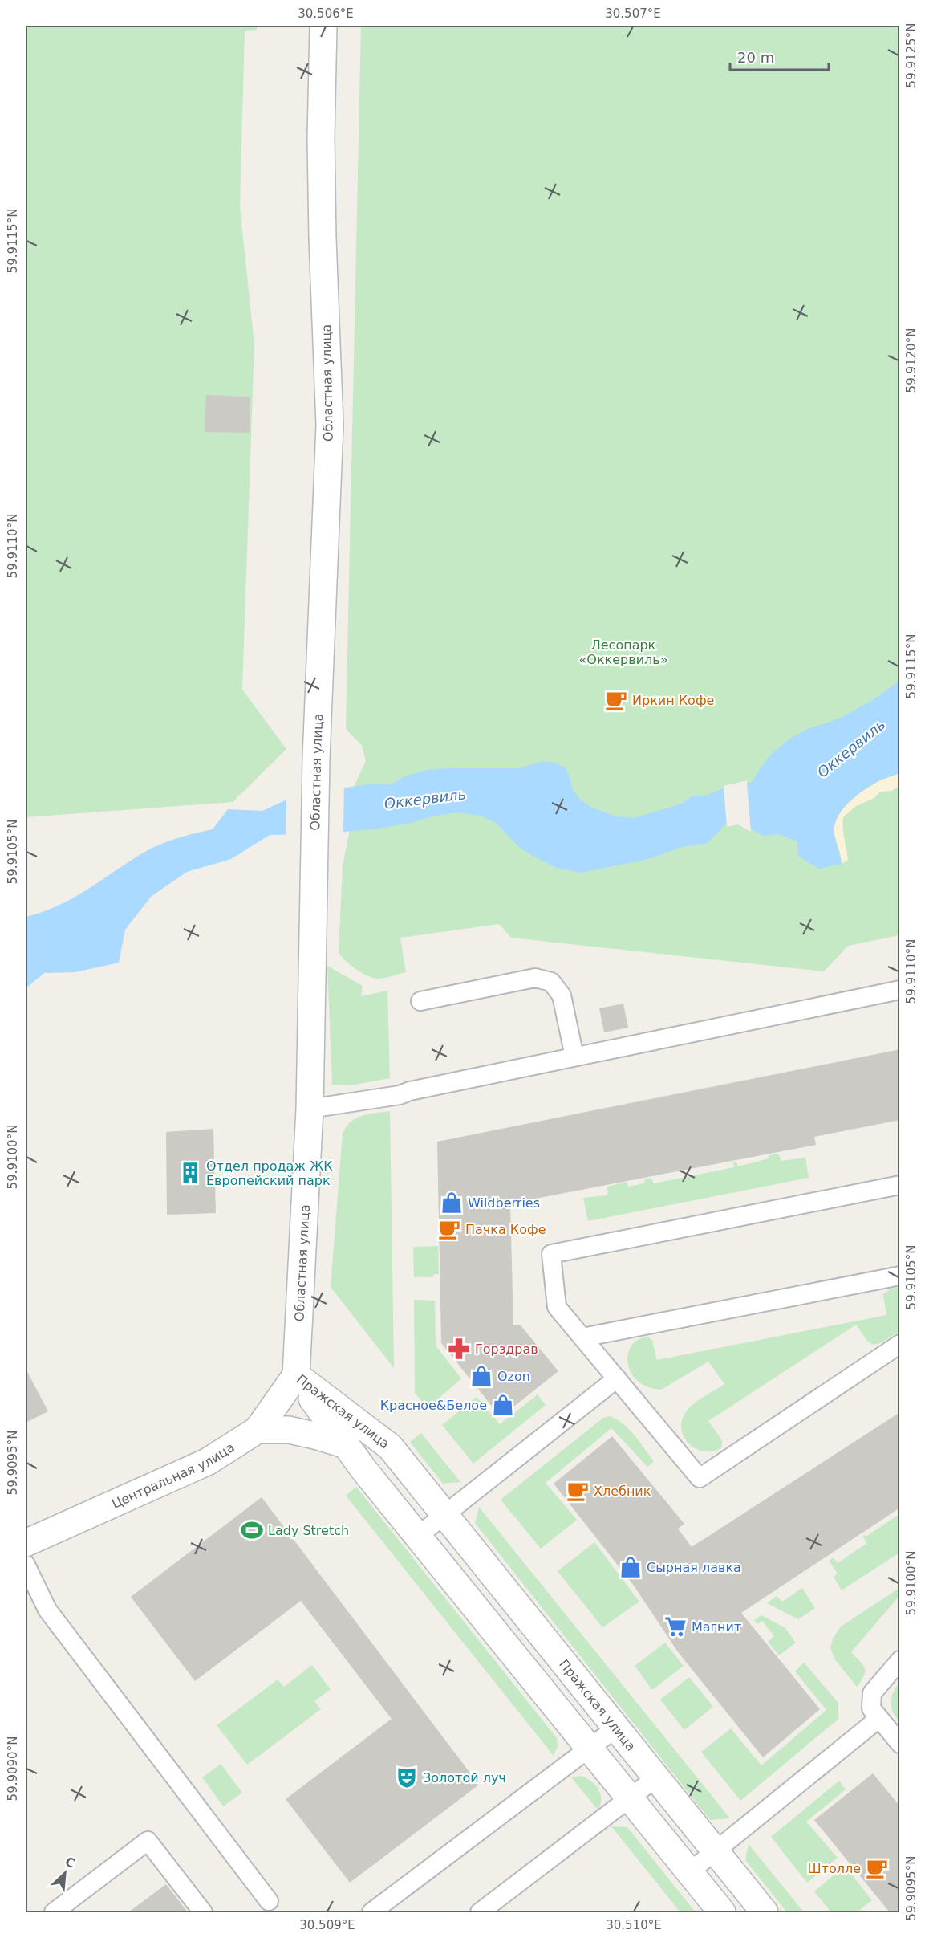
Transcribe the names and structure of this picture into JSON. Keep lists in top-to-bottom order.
{
  "streets": {
    "street": ["Областная улица", "Пражская улица", "Центральная улица"]
  },
  "crossings": [
    ["Областная улица", "Пражская улица"],
    ["Областная улица", "Центральная улица"],
    ["Пражская улица", "Центральная улица"]
  ],
  "water": ["Оккервиль"],
  "parks": ["Лесопарк «Оккервиль»"],
  "places": {
    "cafe": [
      "Иркин Кофе",
      "Пачка Кофе",
      "Хлебник",
      "Штолле"
    ],
    "building": ["Отдел продаж ЖК Европейский парк"],
    "shop": [
      "Wildberries",
      "Ozon",
      "Красное&Белое",
      "Сырная лавка"
    ],
    "pharmacy": ["Горздрав"],
    "sports": ["Lady Stretch"],
    "supermarket": ["Магнит"],
    "theatre": ["Золотой луч"]
  },
  "scale_bar": "20 m",
  "north": "top right",
  "coordinates": [
    "30.506°E",
    "30.507°E",
    "59.9125°N",
    "59.9115°N",
    "59.9120°N",
    "59.9110°N",
    "59.9105°N",
    "59.9100°N",
    "59.9095°N",
    "59.9090°N",
    "30.509°E",
    "30.510°E"
  ]
}
